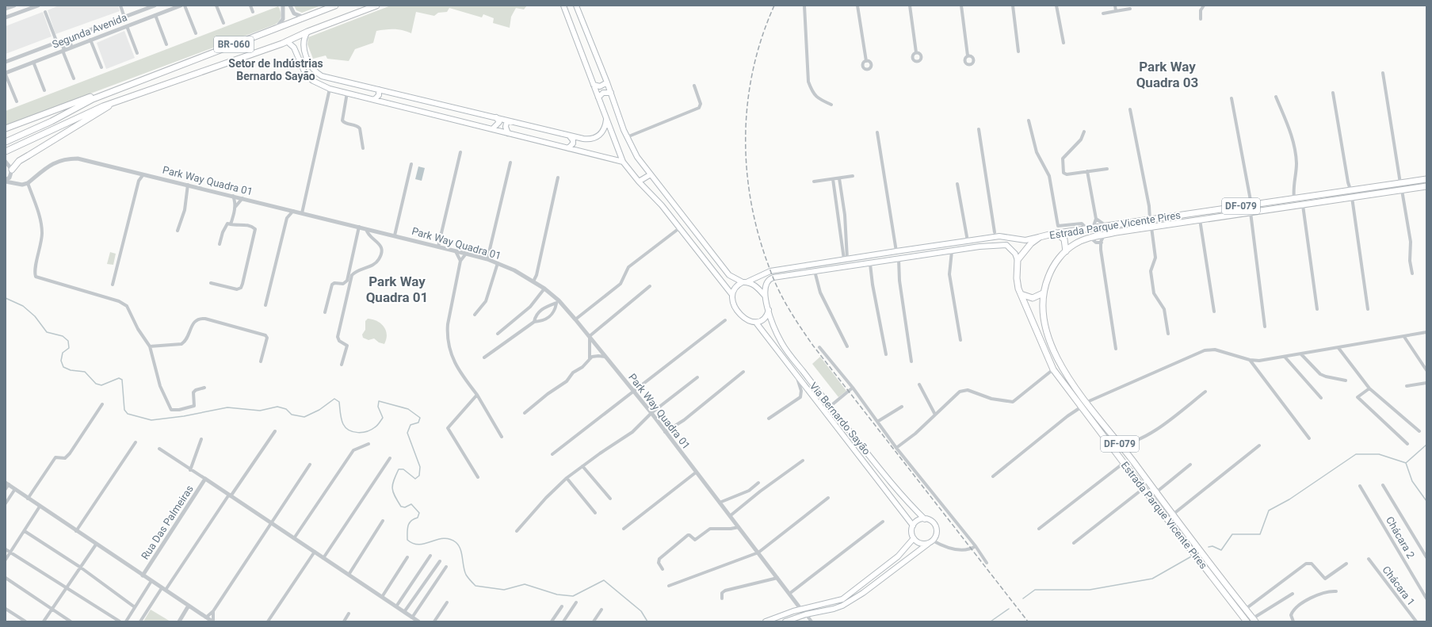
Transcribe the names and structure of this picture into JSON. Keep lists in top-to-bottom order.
{
  "streets": {
    "main road": [
      "BR-060",
      "DF-079",
      "Estrada Parque Vicente Pires",
      "Via Bernardo Sayão"
    ],
    "street": [
      "Segunda Avenida",
      "Park Way Quadra 01",
      "Rua Das Palmeiras",
      "Chácara 2",
      "Chácara 1"
    ]
  },
  "districts": ["Setor de Indústrias Bernardo Sayão", "Park Way Quadra 03", "Park Way Quadra 01"]
}
